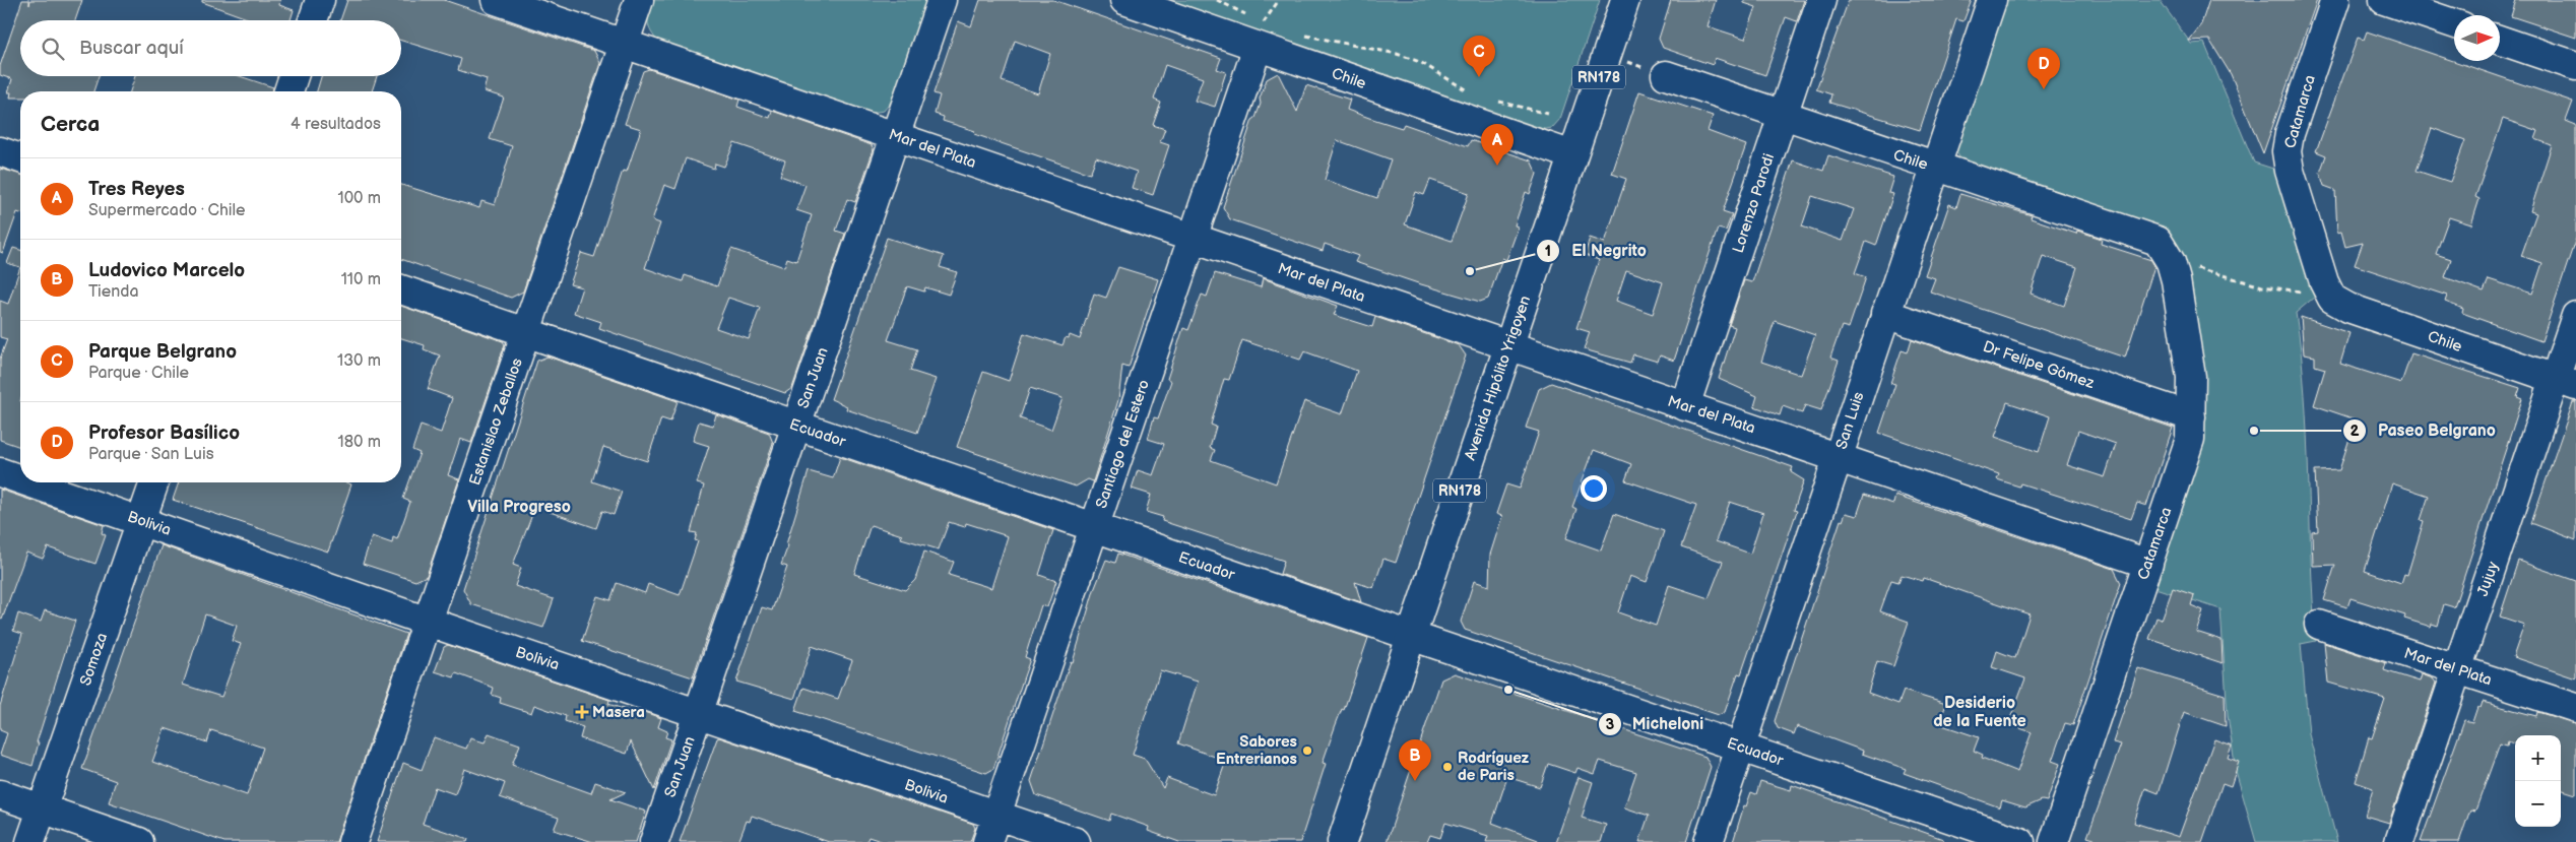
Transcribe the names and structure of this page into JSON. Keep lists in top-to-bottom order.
{
  "streets": {
    "street": [
      "RN178",
      "Chile",
      "Catamarca",
      "Mar del Plata",
      "Lorenzo Parodi",
      "Dr Felipe Gómez",
      "San Juan",
      "Avenida Hipólito Yrigoyen",
      "San Luis",
      "Estanislao Zeballos",
      "Ecuador",
      "Santiago del Estero",
      "Bolivia",
      "Jujuy",
      "Somoza"
    ]
  },
  "crossings": [
    ["Chile", "Catamarca"],
    ["Chile", "Lorenzo Parodi"],
    ["Chile", "Avenida Hipólito Yrigoyen"],
    ["Chile", "San Luis"],
    ["Chile", "Santiago del Estero"],
    ["Chile", "Jujuy"],
    ["Catamarca", "Mar del Plata"],
    ["Catamarca", "Dr Felipe Gómez"],
    ["Mar del Plata", "Lorenzo Parodi"],
    ["Mar del Plata", "San Juan"],
    ["Mar del Plata", "Avenida Hipólito Yrigoyen"],
    ["Mar del Plata", "San Luis"],
    ["Mar del Plata", "Estanislao Zeballos"],
    ["Mar del Plata", "Santiago del Estero"],
    ["Mar del Plata", "Jujuy"],
    ["Dr Felipe Gómez", "San Luis"],
    ["San Juan", "Ecuador"],
    ["San Juan", "Bolivia"],
    ["Avenida Hipólito Yrigoyen", "Ecuador"],
    ["San Luis", "Ecuador"],
    ["Estanislao Zeballos", "Ecuador"],
    ["Estanislao Zeballos", "Bolivia"],
    ["Ecuador", "Santiago del Estero"],
    ["Santiago del Estero", "Bolivia"],
    ["Bolivia", "Somoza"]
  ],
  "districts": ["Villa Progreso", "Desiderio de la Fuente"],
  "places": {
    "other": [
      "El Negrito",
      "Paseo Belgrano",
      "Micheloni",
      "Sabores Entrerianos",
      "Rodríguez de Paris"
    ],
    "health": ["Masera"]
  },
  "north": "right",
  "page": {
    "search": "Buscar aquí",
    "pins": [
      "C",
      "D",
      "A",
      "B"
    ],
    "heading": ["Cerca", "4 resultados"],
    "list": [
      {
        "mark": "A",
        "name": "Tres Reyes",
        "note": "Supermercado · Chile",
        "value": "100 m"
      },
      {
        "mark": "B",
        "name": "Ludovico Marcelo",
        "note": "Tienda",
        "value": "110 m"
      },
      {
        "mark": "C",
        "name": "Parque Belgrano",
        "note": "Parque · Chile",
        "value": "130 m"
      },
      {
        "mark": "D",
        "name": "Profesor Basílico",
        "note": "Parque · San Luis",
        "value": "180 m"
      }
    ],
    "map_buttons": ["+", "−"]
  }
}
